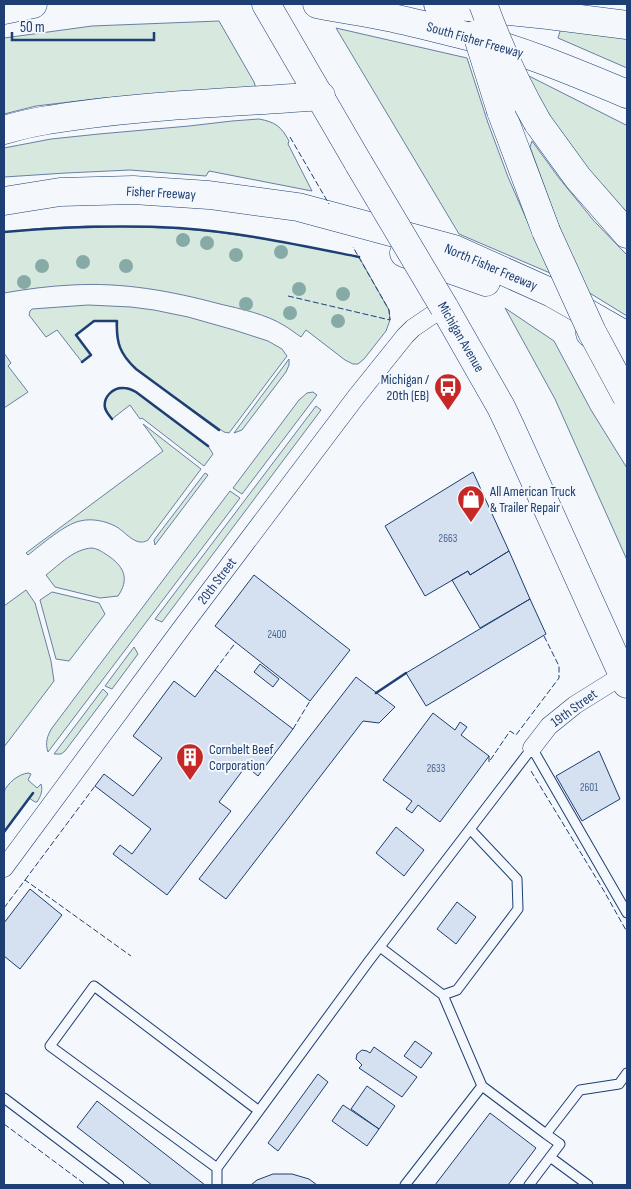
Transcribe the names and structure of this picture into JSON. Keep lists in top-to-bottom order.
{
  "streets": {
    "main road": [
      "South Fisher Freeway",
      "Fisher Freeway",
      "North Fisher Freeway",
      "Michigan Avenue"
    ],
    "street": ["20th Street", "19th Street"]
  },
  "crossings": [
    ["Fisher Freeway", "North Fisher Freeway"],
    ["Michigan Avenue", "20th Street"],
    ["Michigan Avenue", "19th Street"]
  ],
  "places": {
    "bus stop": ["Michigan / 20th (EB)"],
    "shop": ["All American Truck & Trailer Repair"],
    "building": ["Cornbelt Beef Corporation"]
  },
  "house_numbers": [
    "2663",
    "2400",
    "2633",
    "2601"
  ],
  "scale_bar": "50 m"
}
